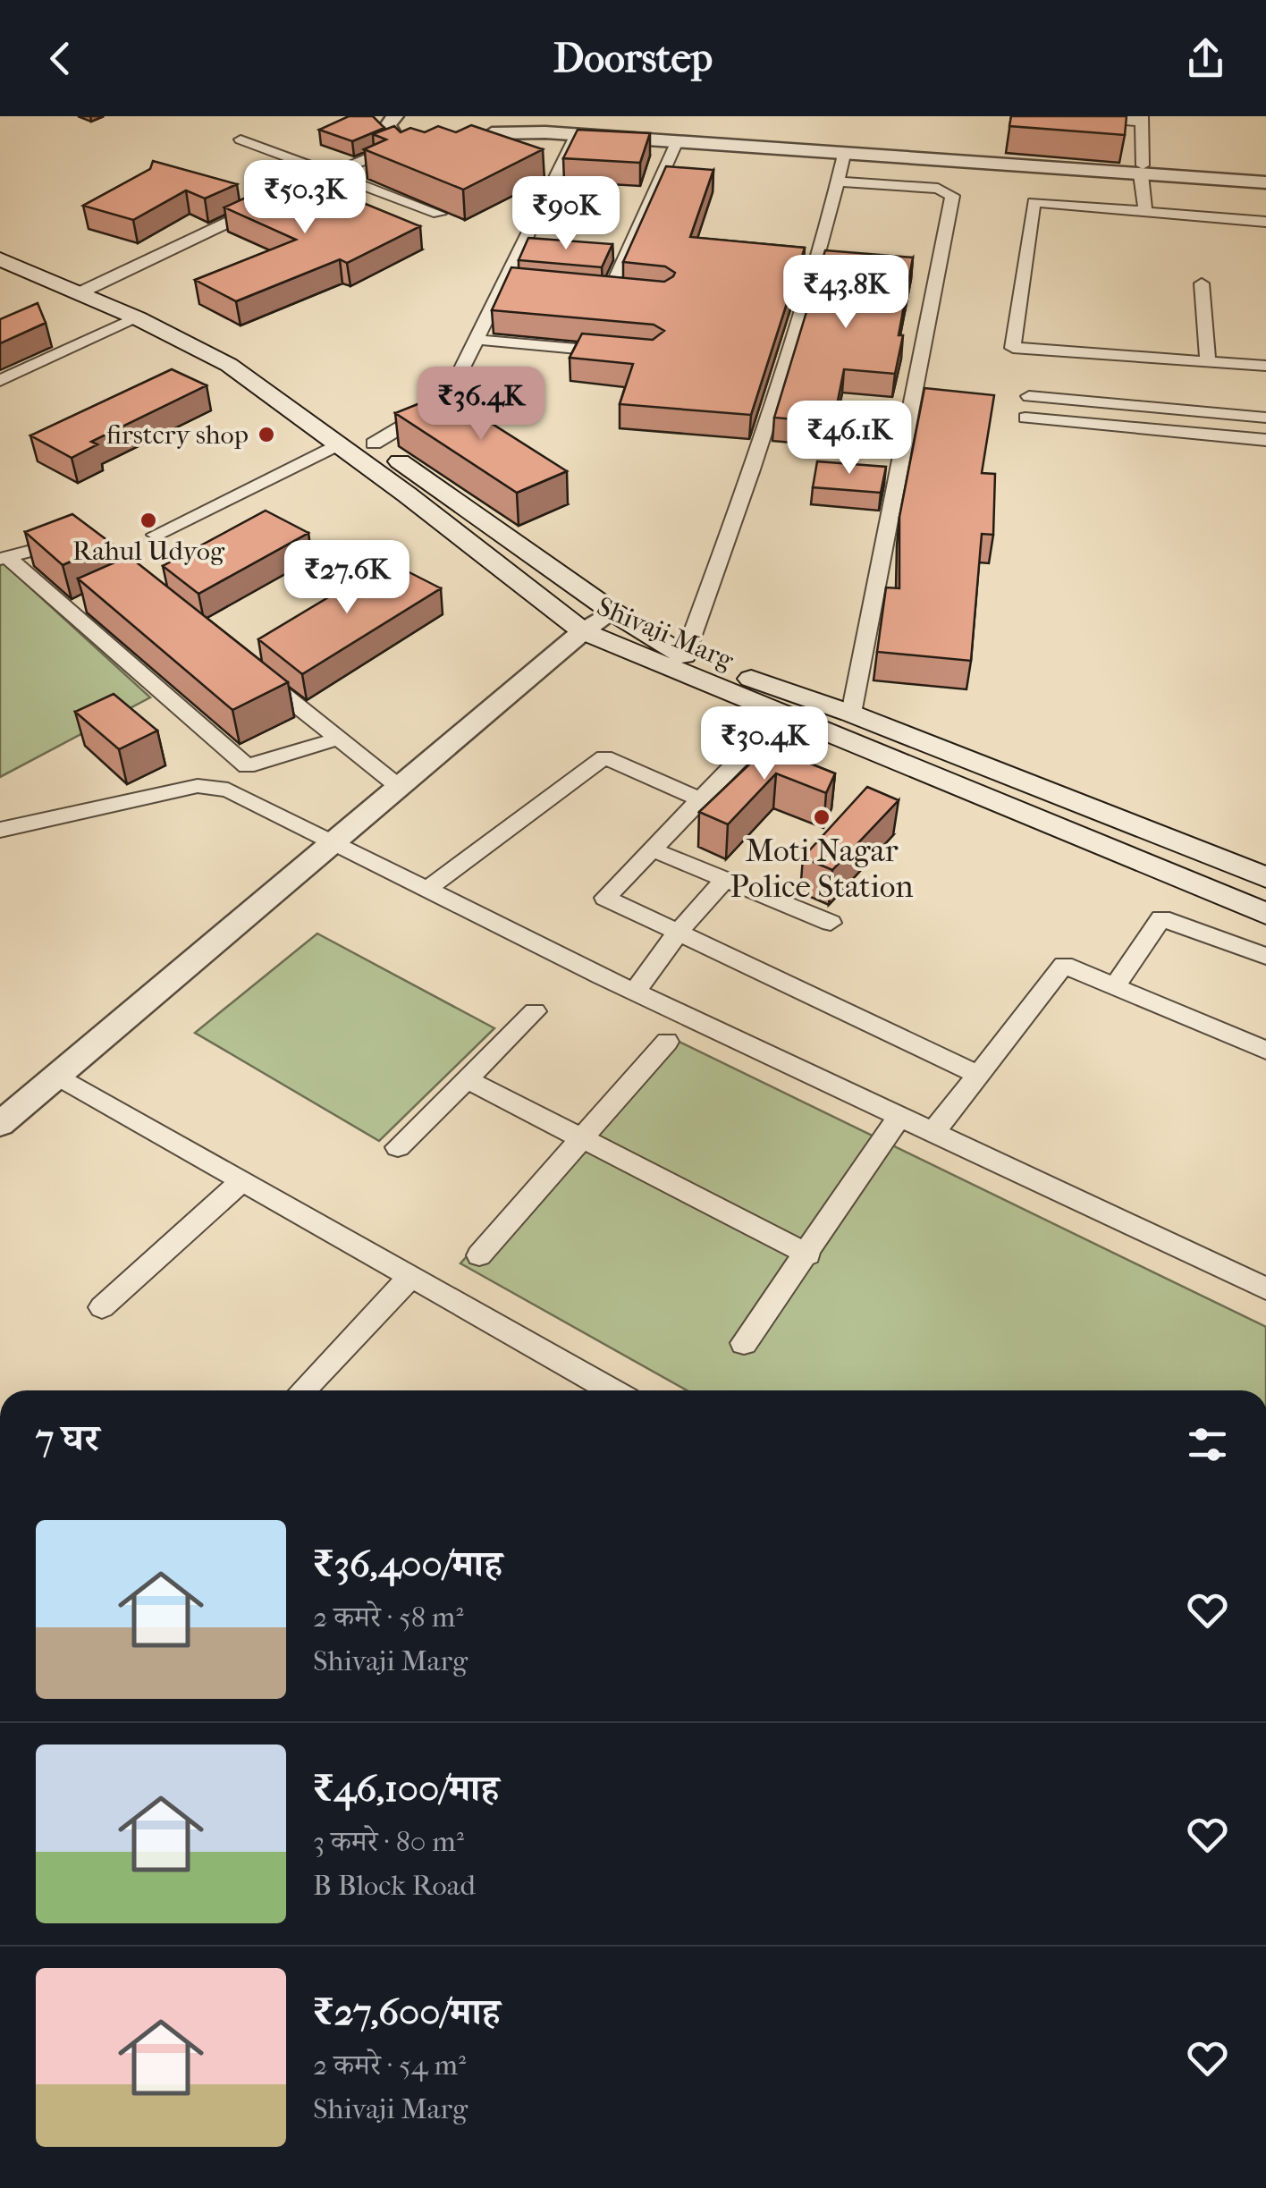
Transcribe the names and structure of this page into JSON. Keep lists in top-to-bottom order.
{
  "streets": {
    "main road": ["Shivaji Marg"]
  },
  "places": ["firstcry shop", "Rahul Udyog", "Moti Nagar Police Station"],
  "page": {
    "header": "Doorstep",
    "price": [
      "₹50.3K",
      "₹90K",
      "₹43.8K",
      "₹36.4K",
      "₹46.1K",
      "₹27.6K",
      "₹30.4K"
    ],
    "heading": "7 घर",
    "list": [
      {
        "name": "₹36,400/माह",
        "note": "2 कमरे · 58 m² · Shivaji Marg"
      },
      {
        "name": "₹46,100/माह",
        "note": "3 कमरे · 80 m² · B Block Road"
      },
      {
        "name": "₹27,600/माह",
        "note": "2 कमरे · 54 m² · Shivaji Marg"
      }
    ]
  }
}
